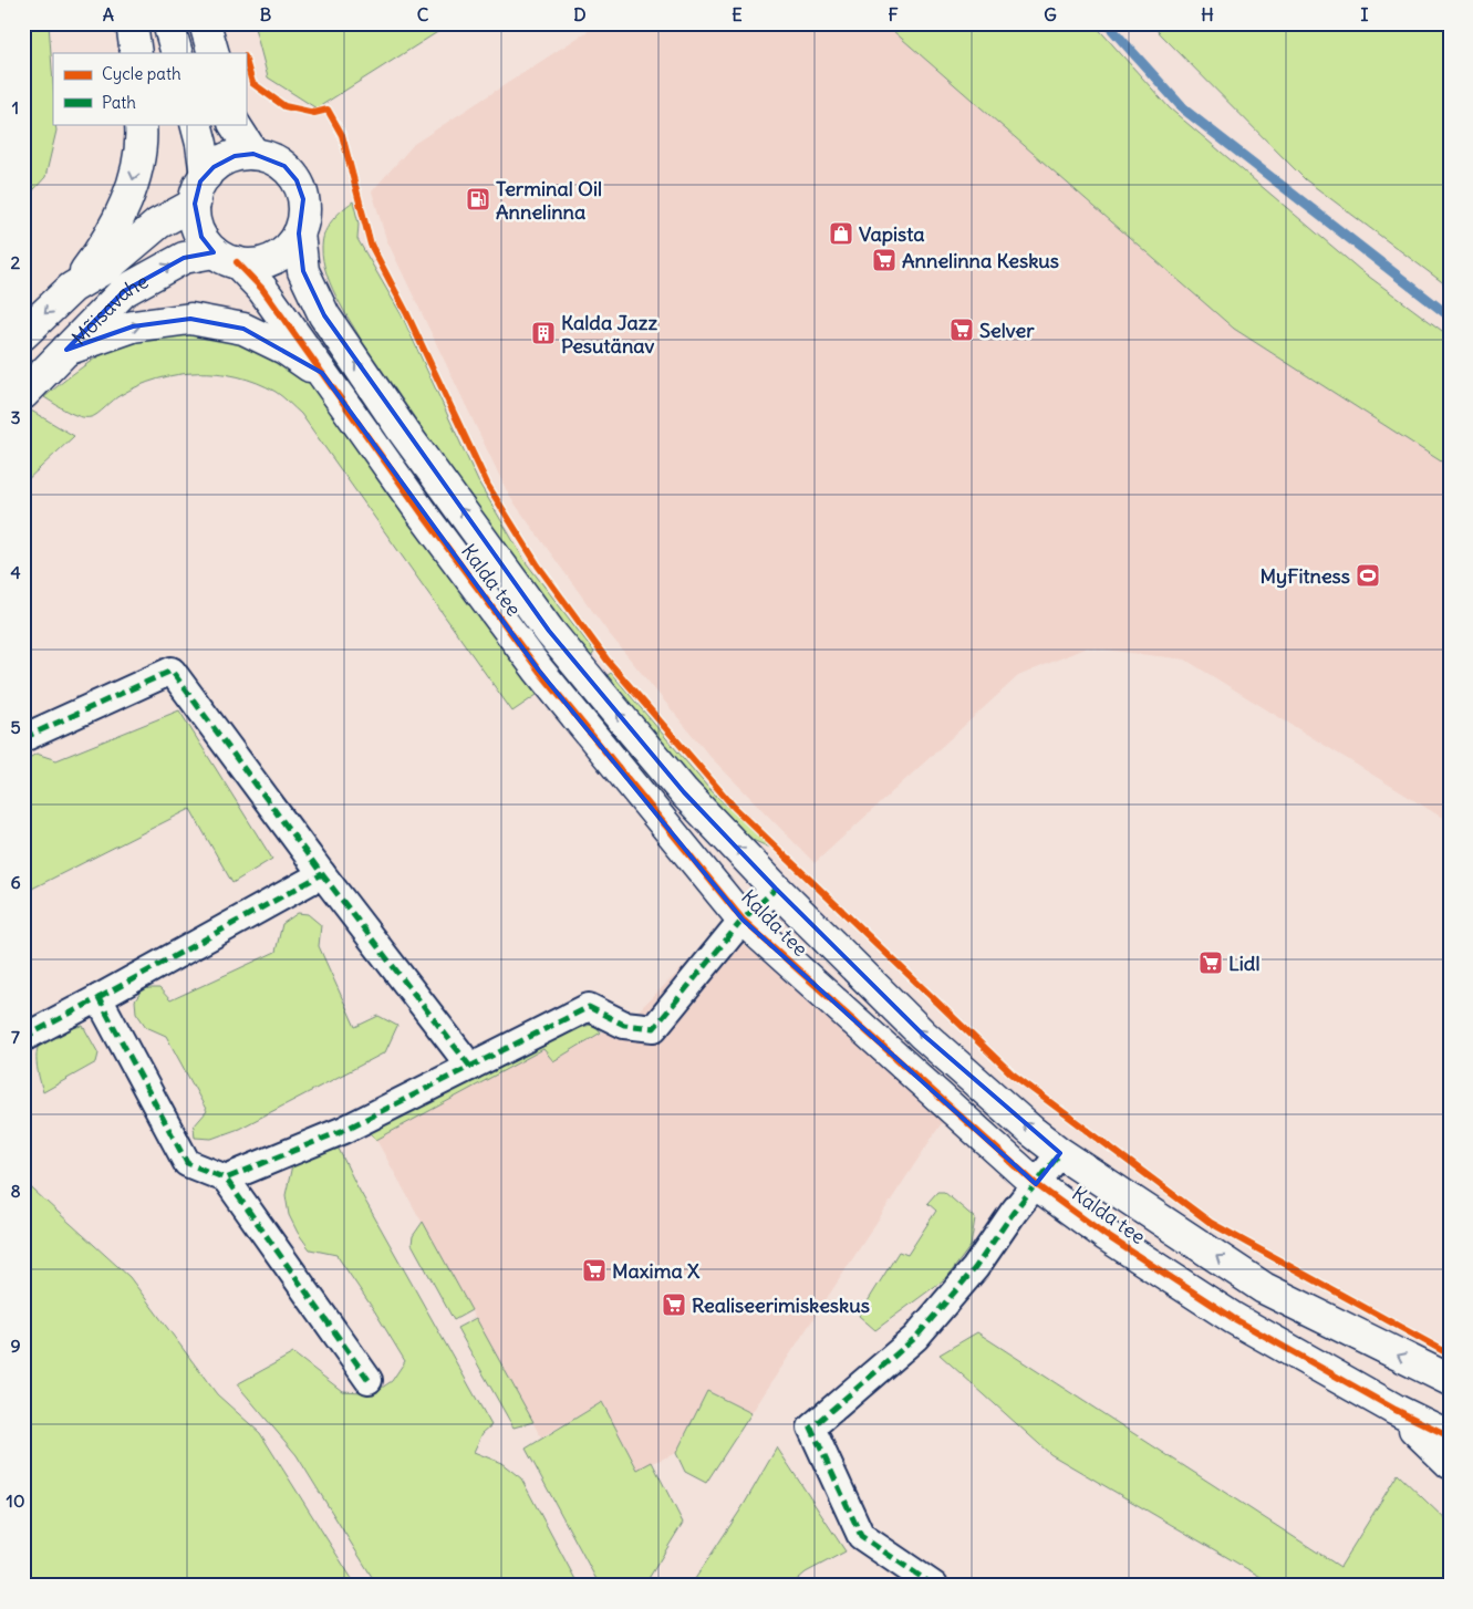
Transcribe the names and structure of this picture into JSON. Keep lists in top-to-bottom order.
{
  "streets": {
    "street": ["Mõisavahe", "Kalda tee"]
  },
  "crossings": [
    ["Mõisavahe", "Kalda tee"]
  ],
  "places": {
    "fuel station": ["Terminal Oil Annelinna"],
    "shop": ["Vapista"],
    "supermarket": [
      "Annelinna Keskus",
      "Selver",
      "Lidl",
      "Maxima X",
      "Realiseerimiskeskus"
    ],
    "building": ["Kalda Jazz Pesutänav"],
    "sports": ["MyFitness"]
  },
  "legend": ["Cycle path", "Path"],
  "grid": {
    "columns": [
      "A",
      "B",
      "C",
      "D",
      "E",
      "F",
      "G",
      "H",
      "I"
    ],
    "rows": [
      "1",
      "2",
      "3",
      "4",
      "5",
      "6",
      "7",
      "8",
      "9",
      "10"
    ]
  }
}
